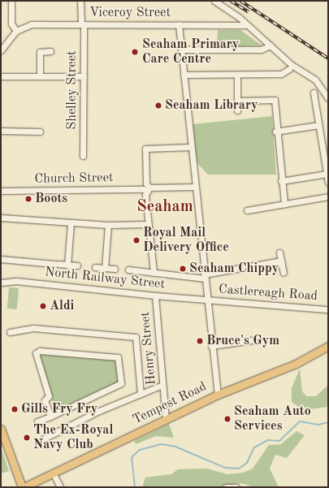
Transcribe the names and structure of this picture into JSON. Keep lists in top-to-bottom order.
{
  "streets": {
    "main road": ["Tempest Road"],
    "street": [
      "Viceroy Street",
      "Shelley Street",
      "Church Street",
      "North Railway Street",
      "Castlereagh Road",
      "Henry Street"
    ]
  },
  "crossings": [
    ["Viceroy Street", "Shelley Street"],
    ["North Railway Street", "Castlereagh Road"],
    ["North Railway Street", "Henry Street"],
    ["Henry Street", "Tempest Road"]
  ],
  "districts": ["Seaham"],
  "places": [
    "Seaham Primary Care Centre",
    "Seaham Library",
    "Boots",
    "Royal Mail Delivery Office",
    "Seaham Chippy",
    "Aldi",
    "Bruce's Gym",
    "Gills Fry Fry",
    "Seaham Auto Services",
    "The Ex-Royal Navy Club"
  ]
}
